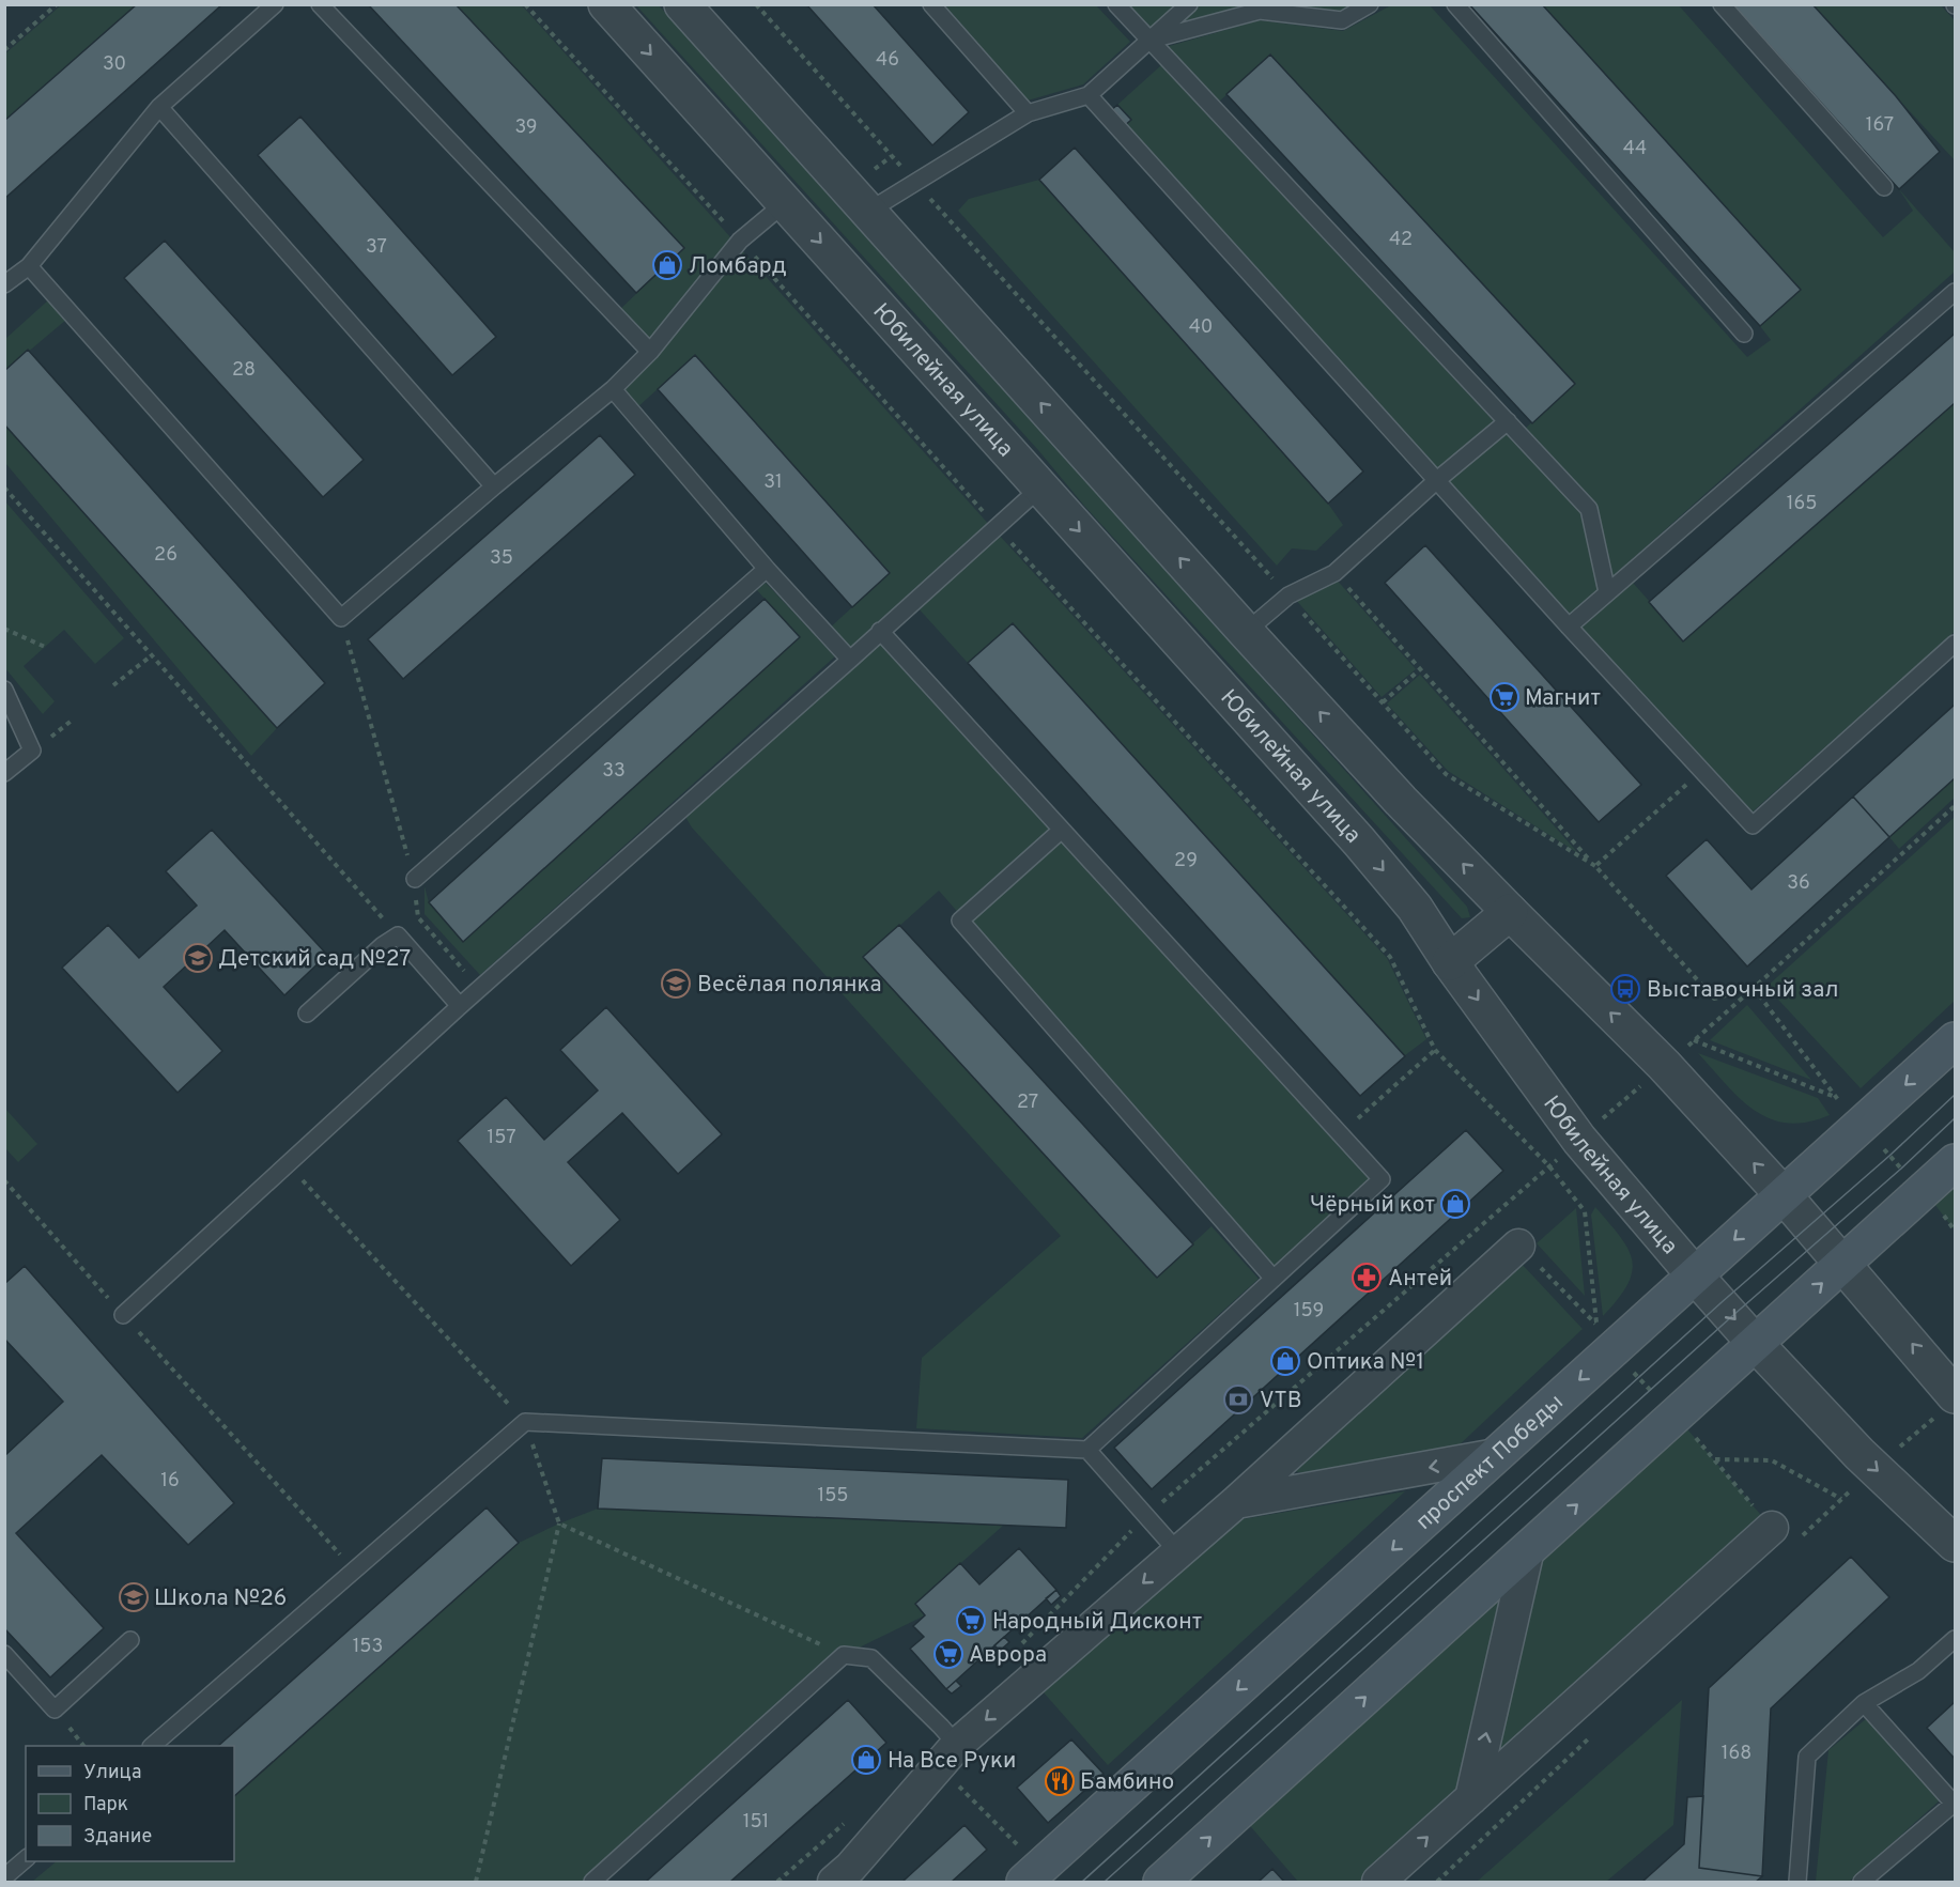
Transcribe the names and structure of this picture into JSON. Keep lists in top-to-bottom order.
{
  "streets": {
    "main road": ["проспект Победы"],
    "street": ["Юбилейная улица"]
  },
  "crossings": [
    ["Юбилейная улица", "проспект Победы"]
  ],
  "places": {
    "shop": [
      "Ломбард",
      "Чёрный кот",
      "Оптика №1",
      "На Все Руки"
    ],
    "supermarket": ["Магнит", "Народный Дисконт", "Аврора"],
    "school or university": ["Детский сад №27", "Весёлая полянка", "Школа №26"],
    "bus stop": ["Выставочный зал"],
    "pharmacy": ["Антей"],
    "bank": ["VTB"],
    "restaurant": ["Бамбино"]
  },
  "house_numbers": [
    "46",
    "30",
    "167",
    "39",
    "44",
    "42",
    "37",
    "40",
    "28",
    "31",
    "165",
    "26",
    "35",
    "33",
    "29",
    "36",
    "27",
    "157",
    "159",
    "16",
    "155",
    "153",
    "168",
    "151"
  ],
  "legend": ["Улица", "Парк", "Здание"]
}
